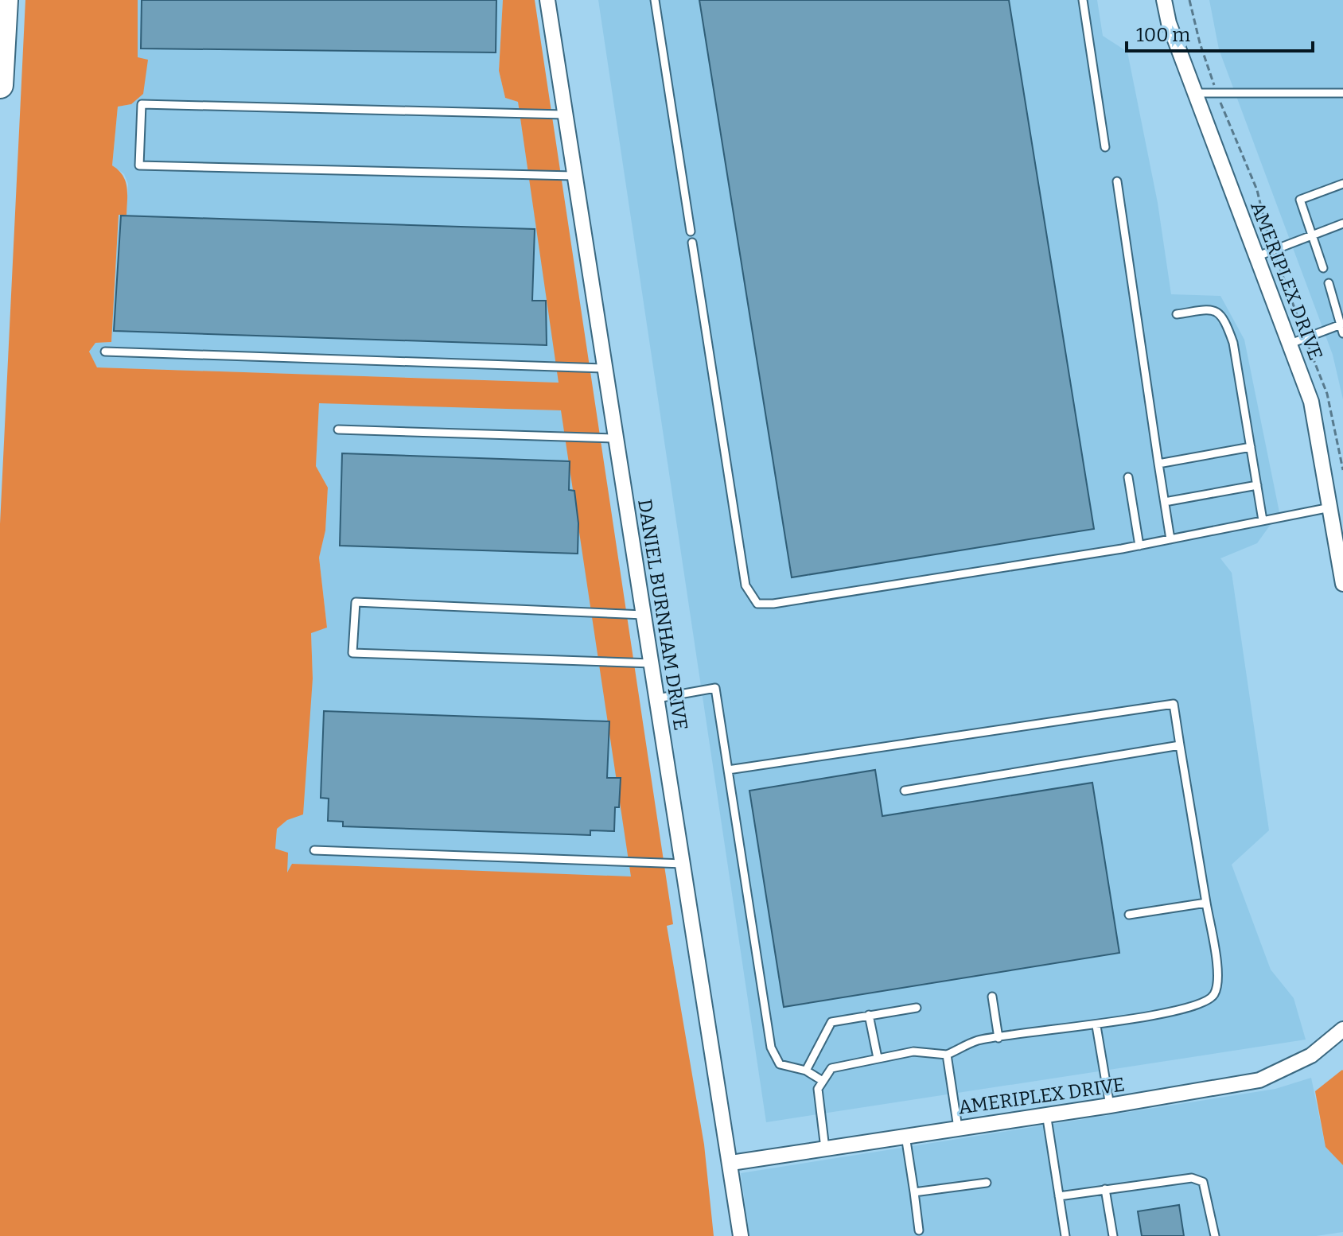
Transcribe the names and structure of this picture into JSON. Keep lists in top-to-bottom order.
{
  "streets": {
    "street": ["AMERIPLEX DRIVE", "DANIEL BURNHAM DRIVE"]
  },
  "crossings": [
    ["AMERIPLEX DRIVE", "DANIEL BURNHAM DRIVE"]
  ],
  "scale_bar": "100 m"
}
